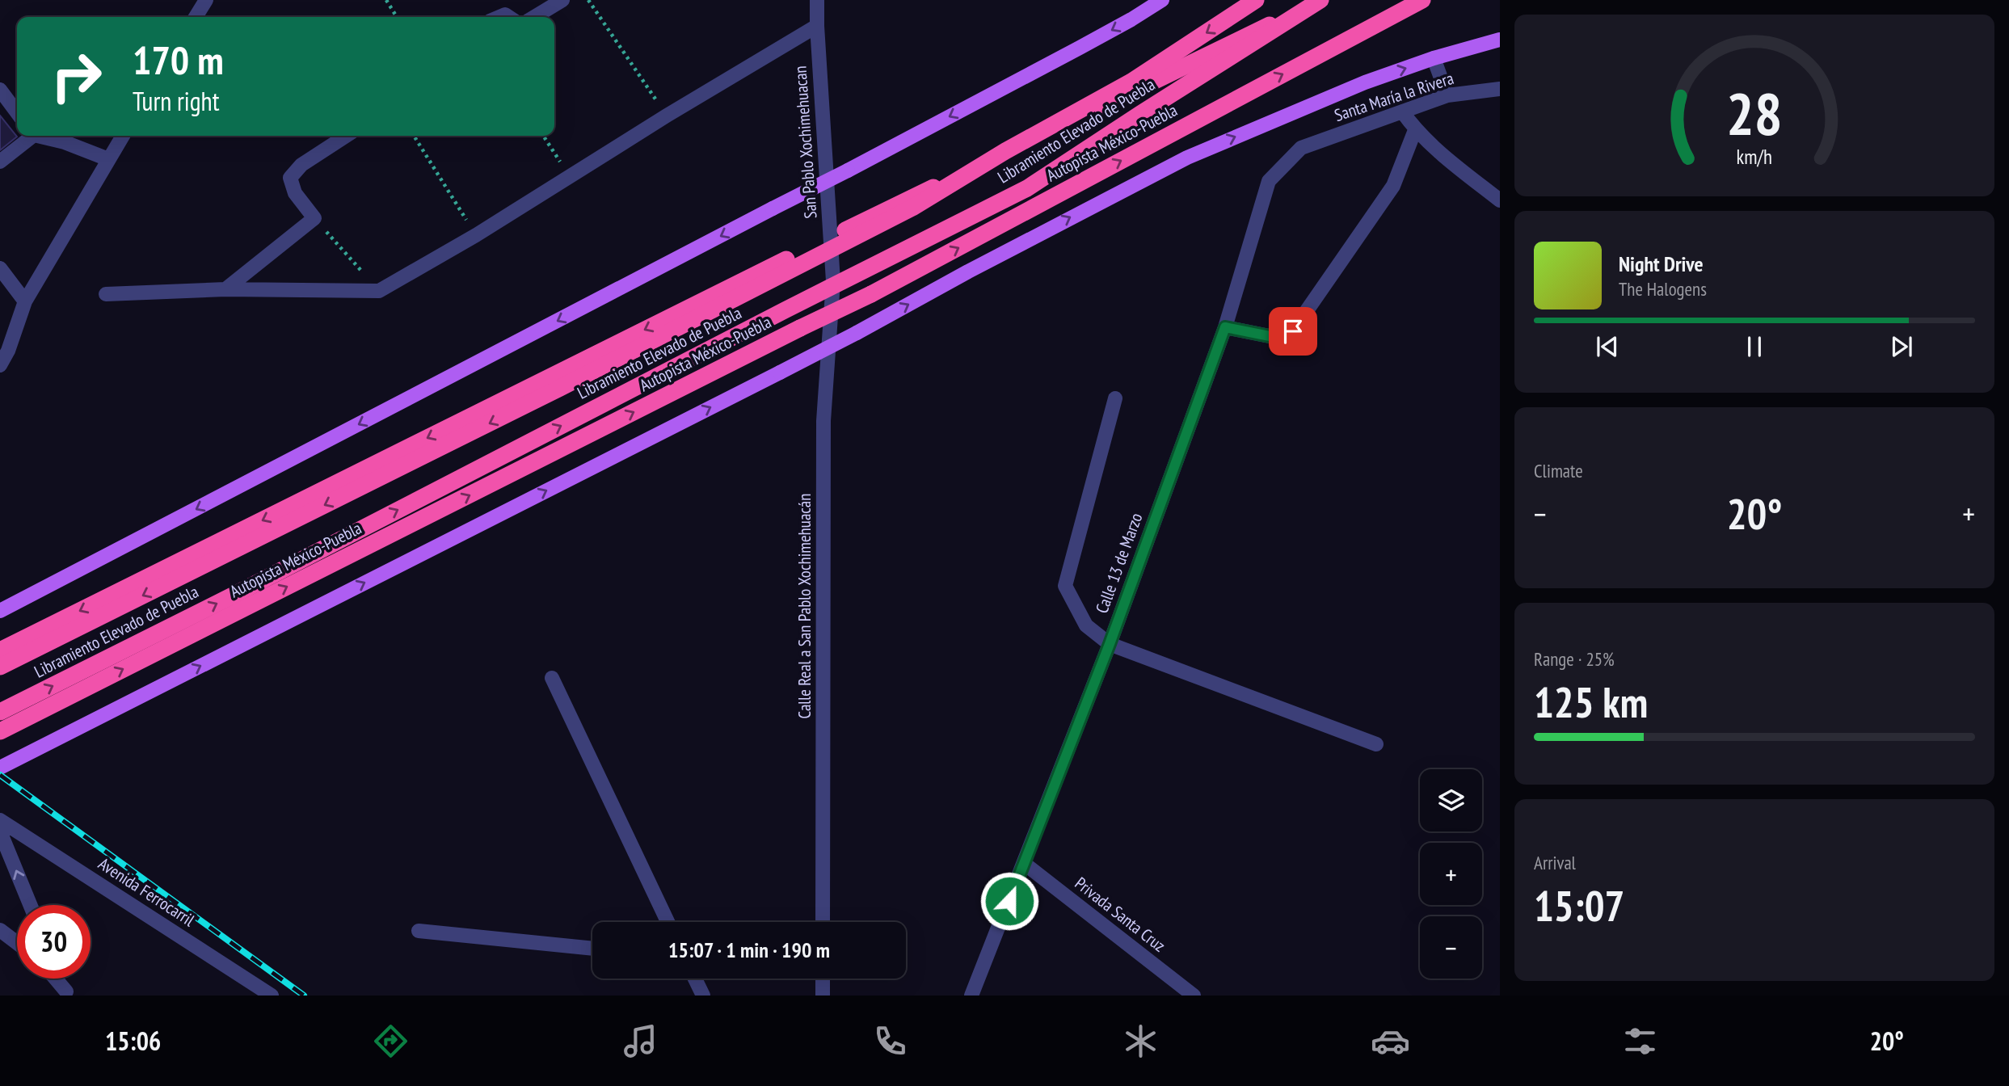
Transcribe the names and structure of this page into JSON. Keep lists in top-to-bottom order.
{
  "streets": {
    "highway": ["Libramiento Elevado de Puebla", "Autopista México-Puebla"],
    "street": [
      "Santa María la Rivera",
      "San Pablo Xochimehuacan",
      "Calle 13 de Marzo",
      "Calle Real a San Pablo Xochimehuacán",
      "Avenida Ferrocarril",
      "Privada Santa Cruz"
    ]
  },
  "crossings": [
    ["Santa María la Rivera", "Calle 13 de Marzo"],
    ["Libramiento Elevado de Puebla", "Autopista México-Puebla"],
    ["San Pablo Xochimehuacan", "Calle Real a San Pablo Xochimehuacán"],
    ["Calle 13 de Marzo", "Privada Santa Cruz"]
  ],
  "page": {
    "turn": ["170 m", "Turn right"],
    "song": ["Night Drive", "The Halogens"],
    "tile": [
      "Climate",
      ["Range · 25%", "125 km"],
      ["Arrival", "15:07"]
    ],
    "heat": ["−", "20°", "+"],
    "map_buttons": ["+", "−"],
    "limit": "30",
    "trip": "15:07 · 1 min · 190 m",
    "tabs": ["15:06", "20°"],
    "gauge": ["28", "km/h"]
  }
}
